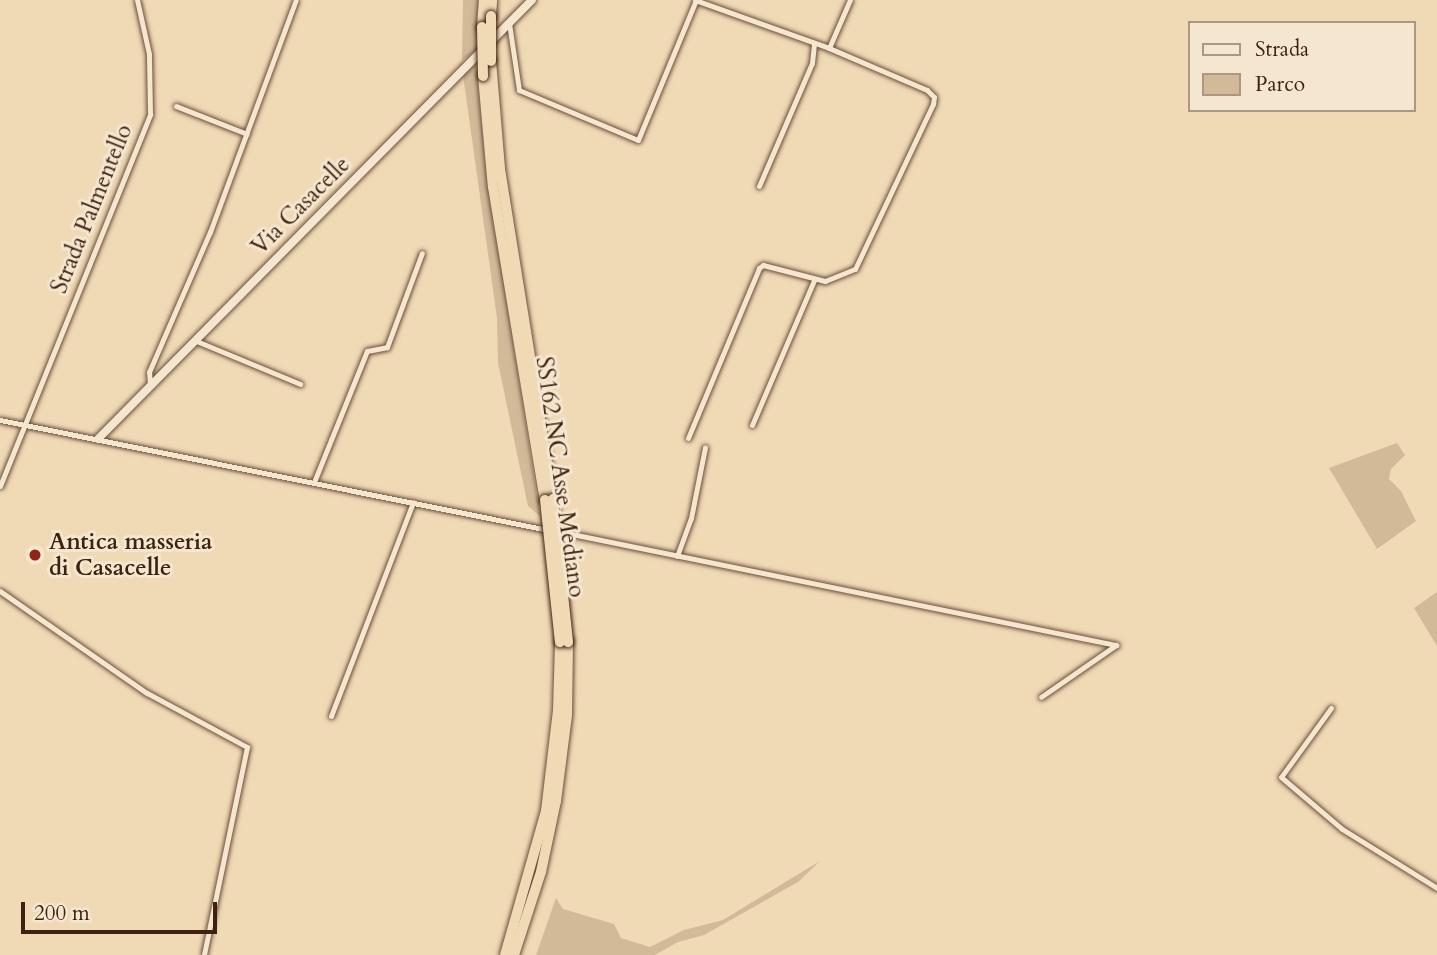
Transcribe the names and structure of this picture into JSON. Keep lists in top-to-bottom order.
{
  "streets": {
    "highway": ["SS162 NC Asse Mediano"],
    "street": ["Via Casacelle", "Strada Palmentello"]
  },
  "places": ["Antica masseria di Casacelle"],
  "legend": ["Strada", "Parco"],
  "scale_bar": "200 m"
}
